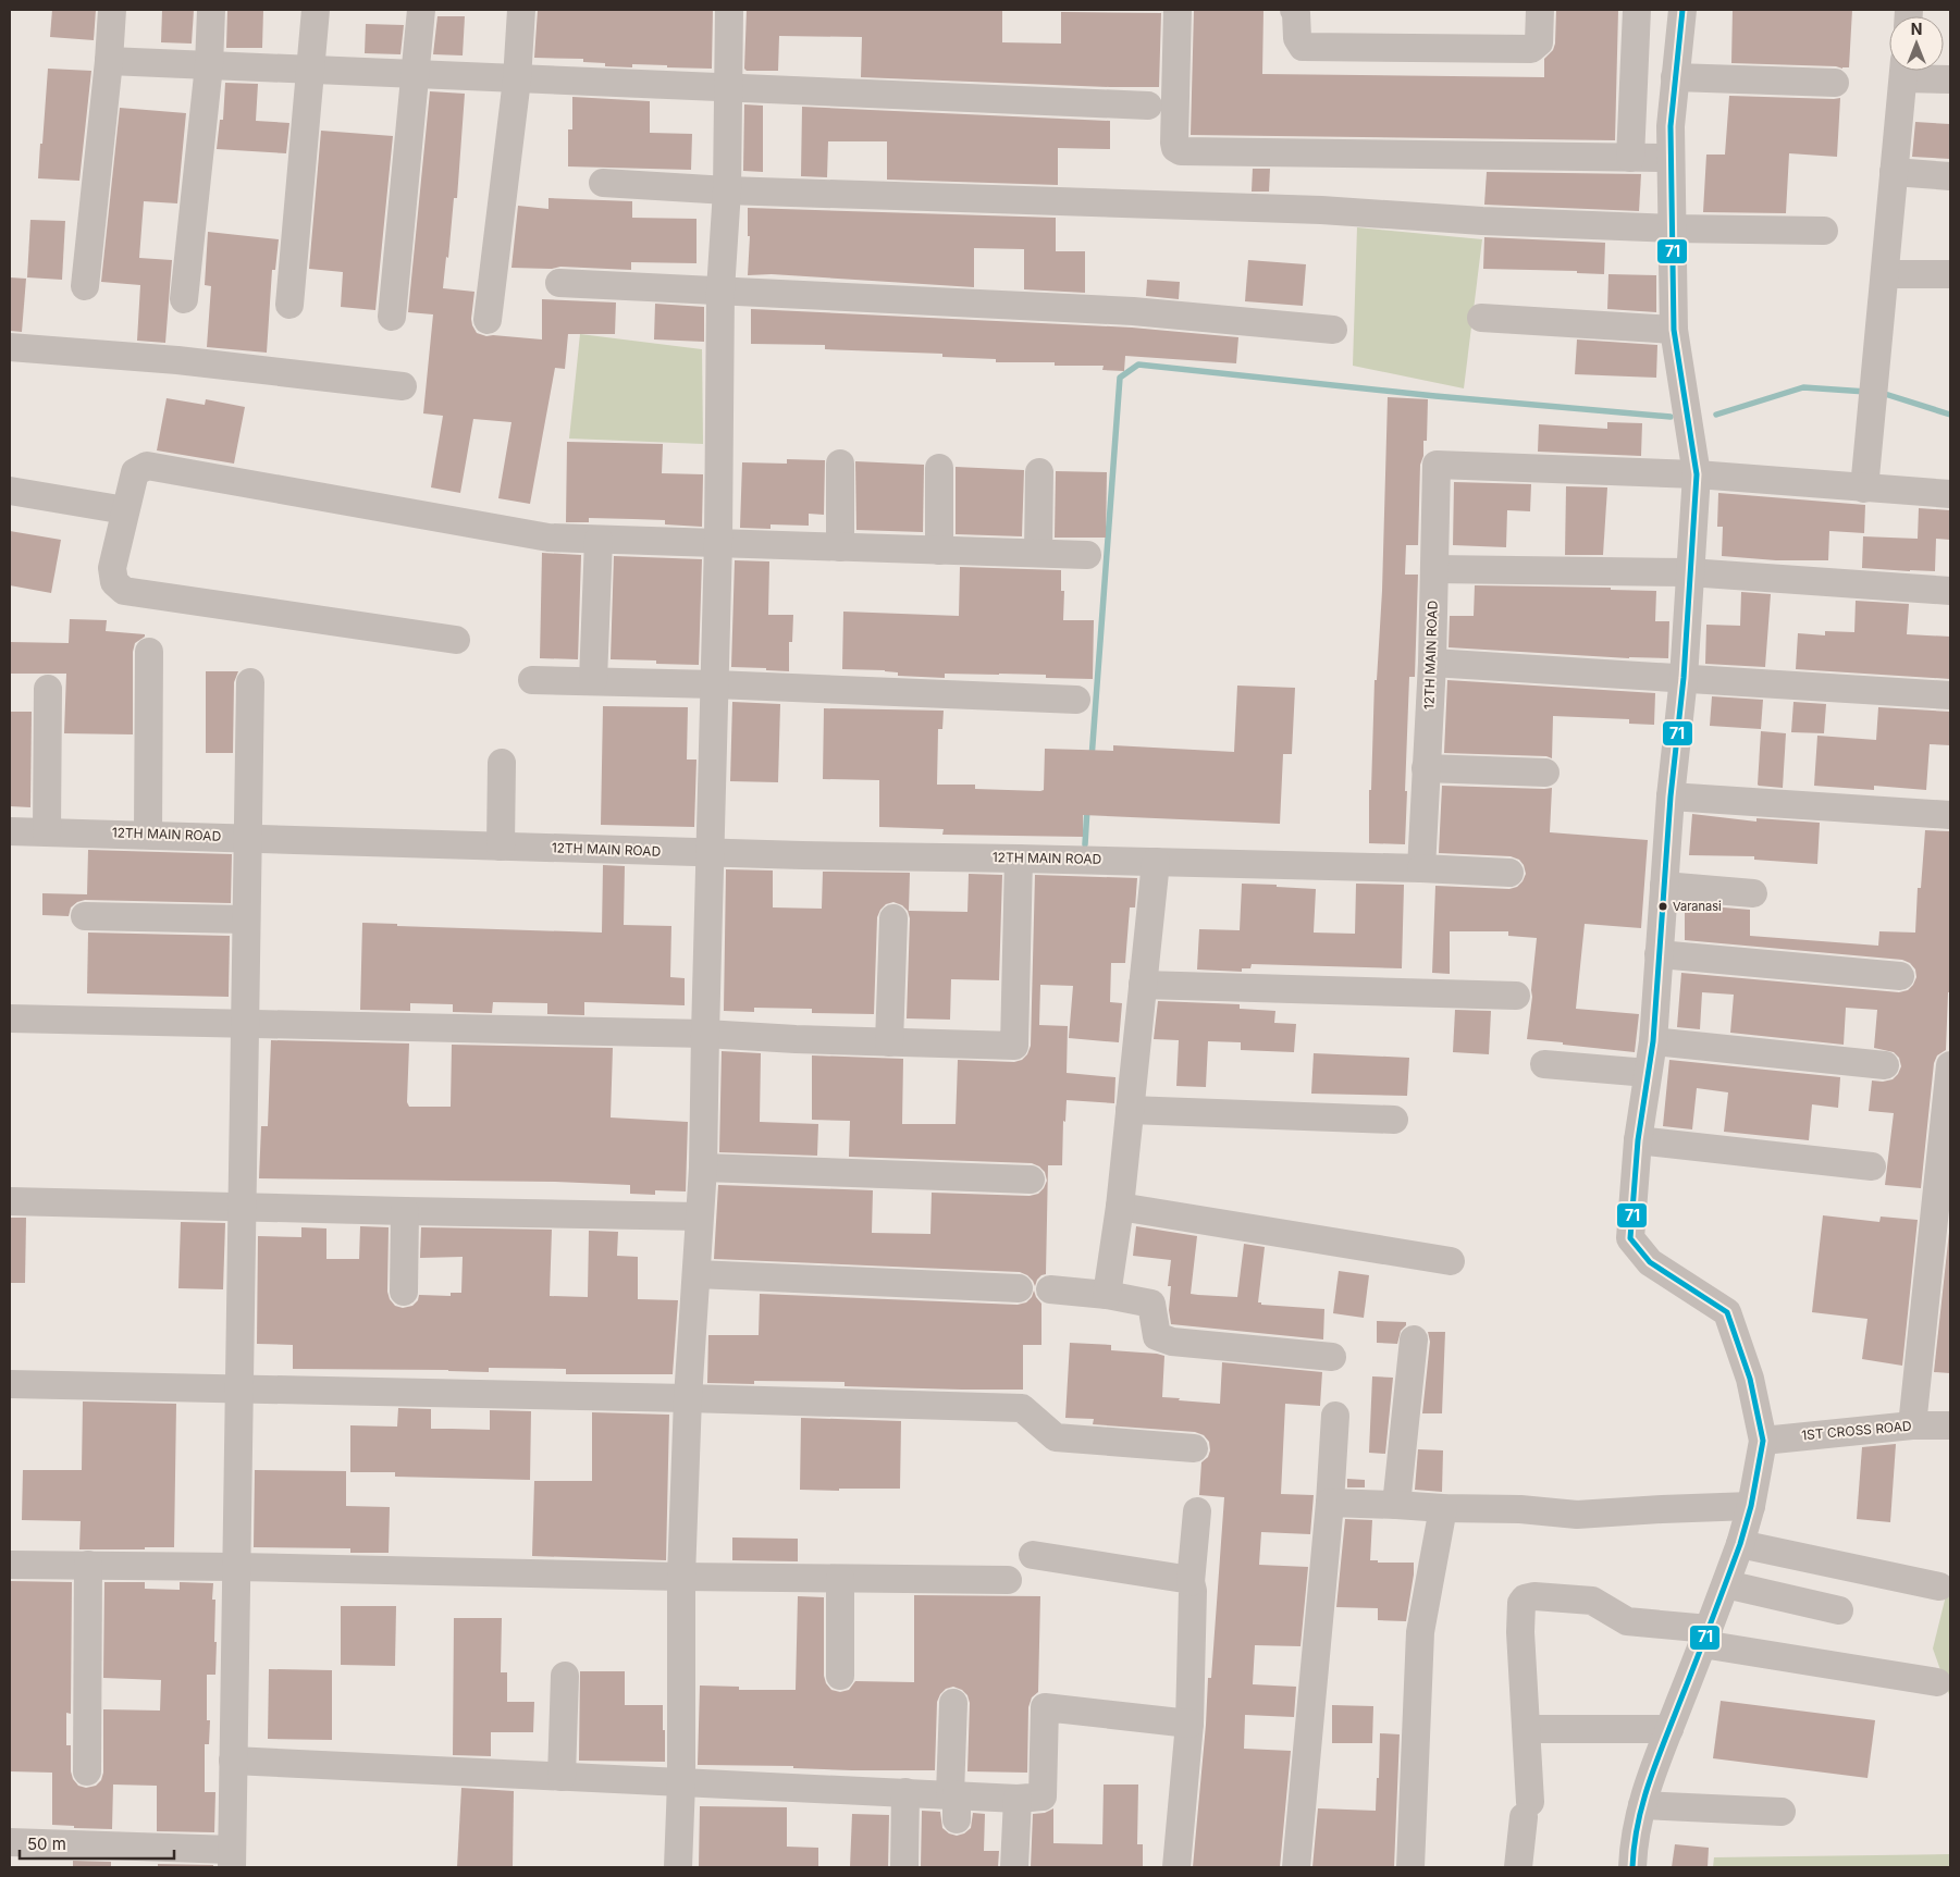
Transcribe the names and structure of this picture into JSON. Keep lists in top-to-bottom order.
{
  "streets": {
    "street": ["12TH MAIN ROAD", "1ST CROSS ROAD"]
  },
  "places": ["Varanasi"],
  "lines": ["transit line 71"],
  "scale_bar": "50 m",
  "north": "top"
}
